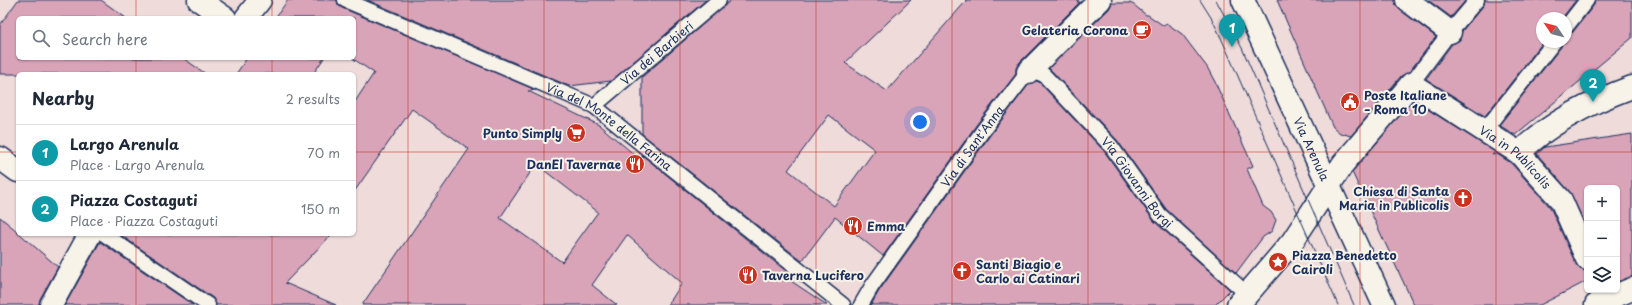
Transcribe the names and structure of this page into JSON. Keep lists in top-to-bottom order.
{
  "streets": {
    "street": ["Via di Sant'Anna", "Via Arenula", "Via in Publicolis"],
    "lane": ["Via dei Barbieri", "Via del Monte della Farina", "Via Giovanni Borgi"]
  },
  "crossings": [
    ["Via dei Barbieri", "Via del Monte della Farina"],
    ["Via di Sant'Anna", "Via Giovanni Borgi"]
  ],
  "places": {
    "cafe": ["Gelateria Corona"],
    "public building": ["Poste Italiane – Roma 10"],
    "supermarket": ["Punto Simply"],
    "restaurant": ["DanEl Tavernae", "Emma", "Taverna Lucifero"],
    "church": ["Chiesa di Santa Maria in Publicolis", "Santi Biagio e Carlo ai Catinari"],
    "place": ["Piazza Benedetto Cairoli"]
  },
  "north": "top left",
  "page": {
    "pins": ["1", "2"],
    "search": "Search here",
    "heading": ["Nearby", "2 results"],
    "list": [
      {
        "mark": "1",
        "name": "Largo Arenula",
        "note": "Place · Largo Arenula",
        "value": "70 m"
      },
      {
        "mark": "2",
        "name": "Piazza Costaguti",
        "note": "Place · Piazza Costaguti",
        "value": "150 m"
      }
    ],
    "map_buttons": ["+", "−"]
  }
}
